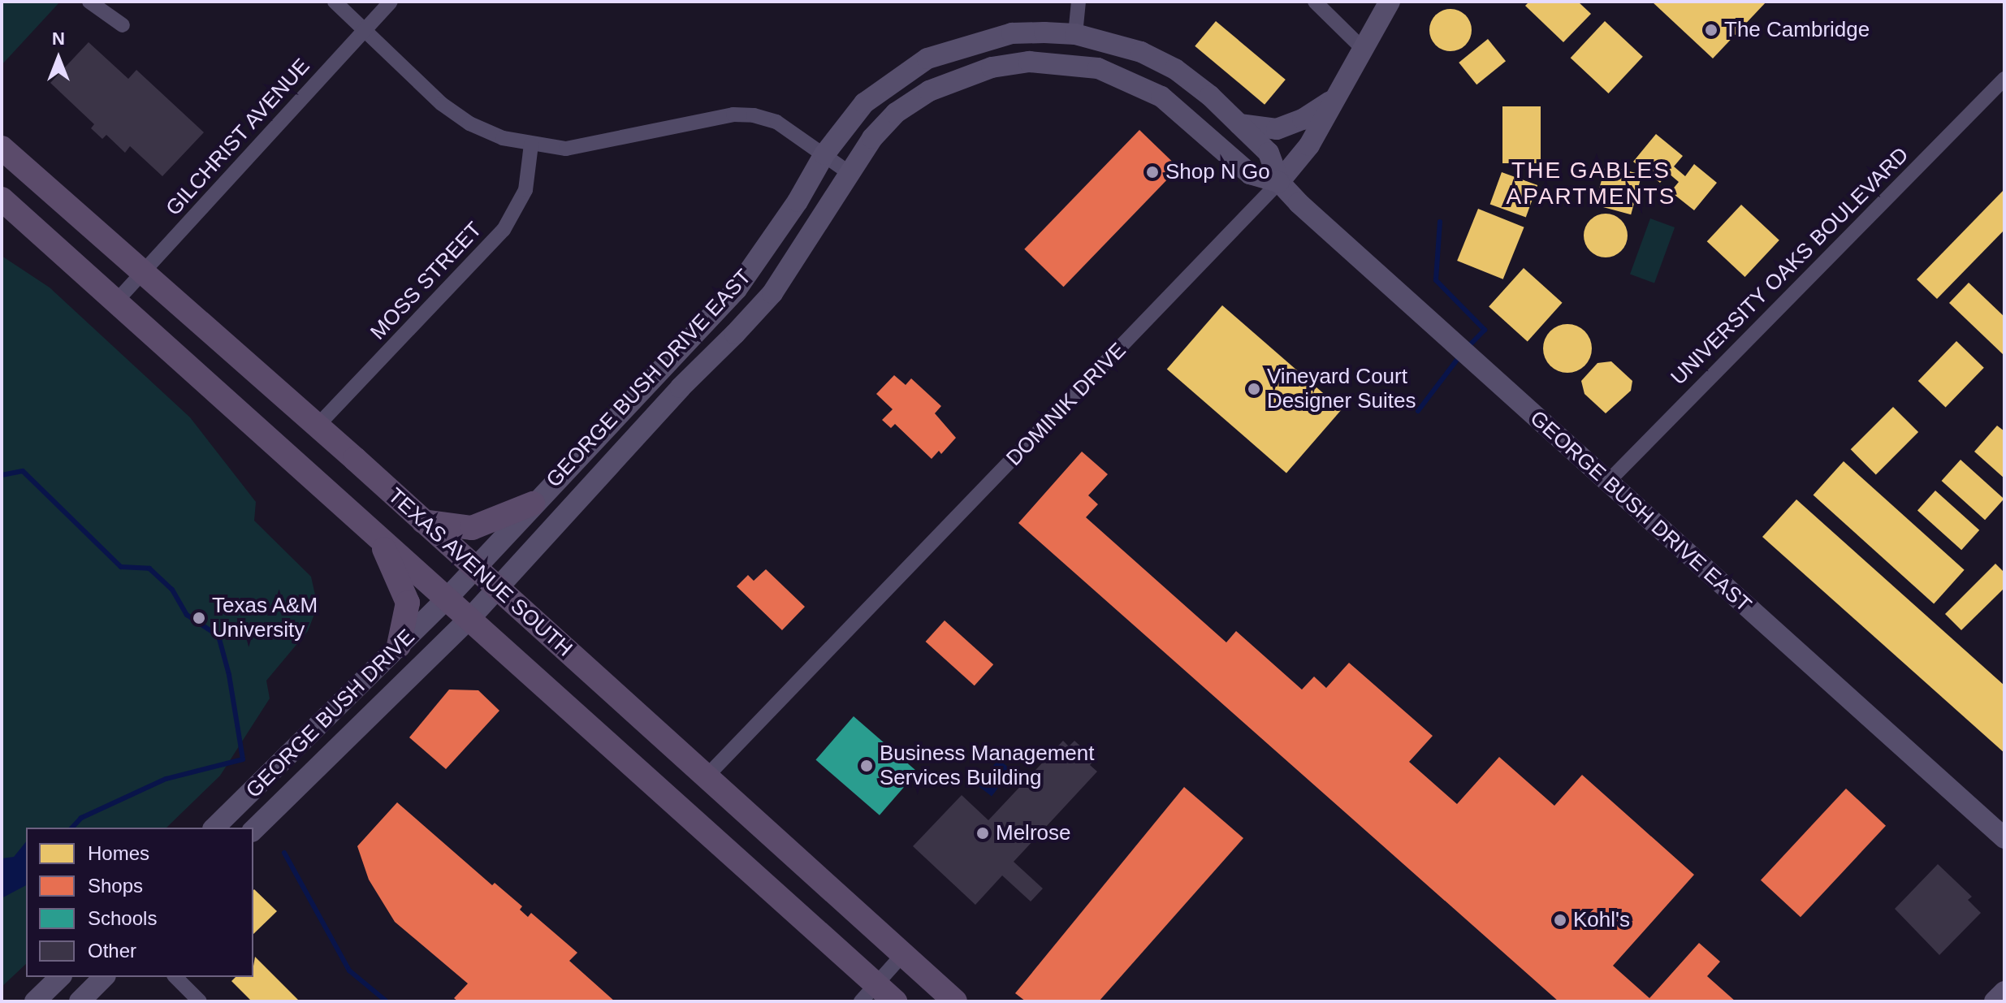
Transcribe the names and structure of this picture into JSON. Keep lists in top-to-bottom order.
{
  "streets": {
    "main road": ["TEXAS AVENUE SOUTH"],
    "street": [
      "GILCHRIST AVENUE",
      "UNIVERSITY OAKS BOULEVARD",
      "MOSS STREET",
      "GEORGE BUSH DRIVE EAST",
      "DOMINIK DRIVE",
      "GEORGE BUSH DRIVE"
    ]
  },
  "crossings": [
    ["GILCHRIST AVENUE", "TEXAS AVENUE SOUTH"],
    ["UNIVERSITY OAKS BOULEVARD", "GEORGE BUSH DRIVE EAST"],
    ["MOSS STREET", "TEXAS AVENUE SOUTH"],
    ["GEORGE BUSH DRIVE EAST", "DOMINIK DRIVE"],
    ["GEORGE BUSH DRIVE EAST", "TEXAS AVENUE SOUTH"],
    ["GEORGE BUSH DRIVE EAST", "GEORGE BUSH DRIVE"],
    ["DOMINIK DRIVE", "TEXAS AVENUE SOUTH"],
    ["TEXAS AVENUE SOUTH", "GEORGE BUSH DRIVE"]
  ],
  "districts": ["THE GABLES APARTMENTS"],
  "places": [
    "The Cambridge",
    "Shop N Go",
    "Vineyard Court Designer Suites",
    "Texas A&M University",
    "Business Management Services Building",
    "Melrose",
    "Kohl's"
  ],
  "legend": [
    "Homes",
    "Shops",
    "Schools",
    "Other"
  ],
  "north": "top"
}
